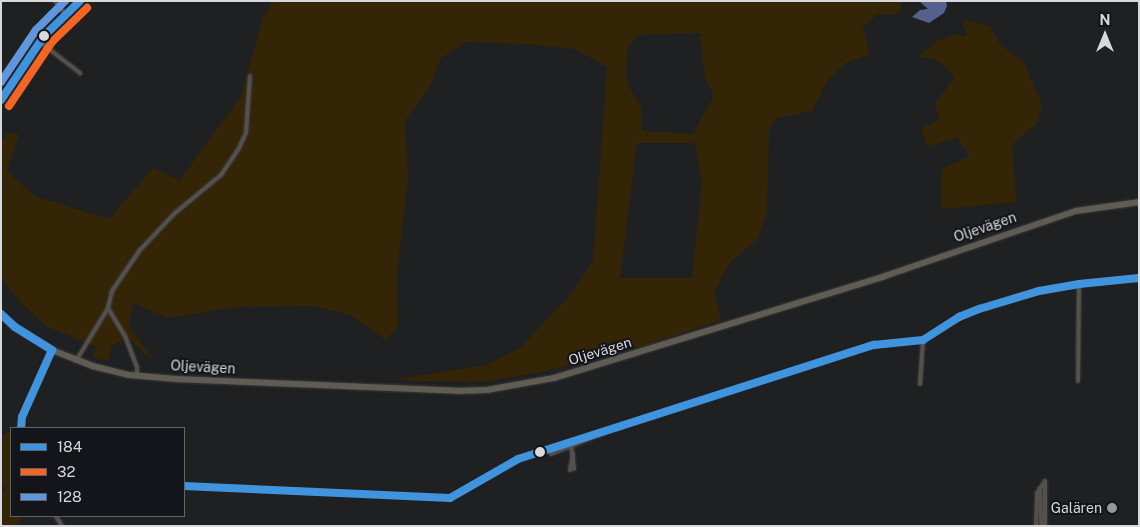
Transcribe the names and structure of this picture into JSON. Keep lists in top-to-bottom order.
{
  "streets": {
    "street": ["Oljevägen"]
  },
  "places": ["Galären"],
  "lines": ["transit line 184", "transit line 128", "transit line 32"],
  "legend": ["184", "32", "128"],
  "north": "top"
}
